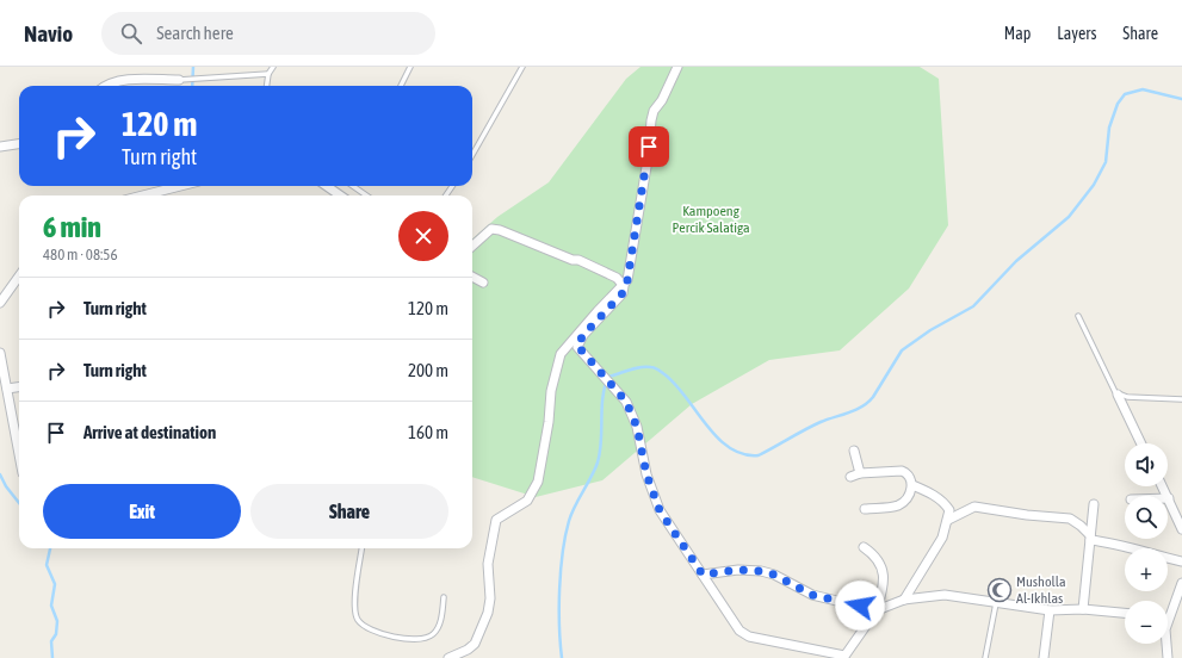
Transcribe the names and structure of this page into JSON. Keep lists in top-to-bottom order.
{
  "parks": ["Kampoeng Percik Salatiga"],
  "places": {
    "mosque": ["Musholla Al-Ikhlas"]
  },
  "page": {
    "header": "Navio",
    "search": "Search here",
    "nav": ["Map", "Layers", "Share"],
    "turn": ["120 m", "Turn right"],
    "heading": ["6 min", "480 m · 08:56"],
    "list": [
      {
        "name": "Turn right",
        "value": "120 m"
      },
      {
        "name": "Turn right",
        "value": "200 m"
      },
      {
        "name": "Arrive at destination",
        "value": "160 m"
      }
    ],
    "map_buttons": ["+", "−"],
    "buttons": ["Exit", "Share"]
  }
}
